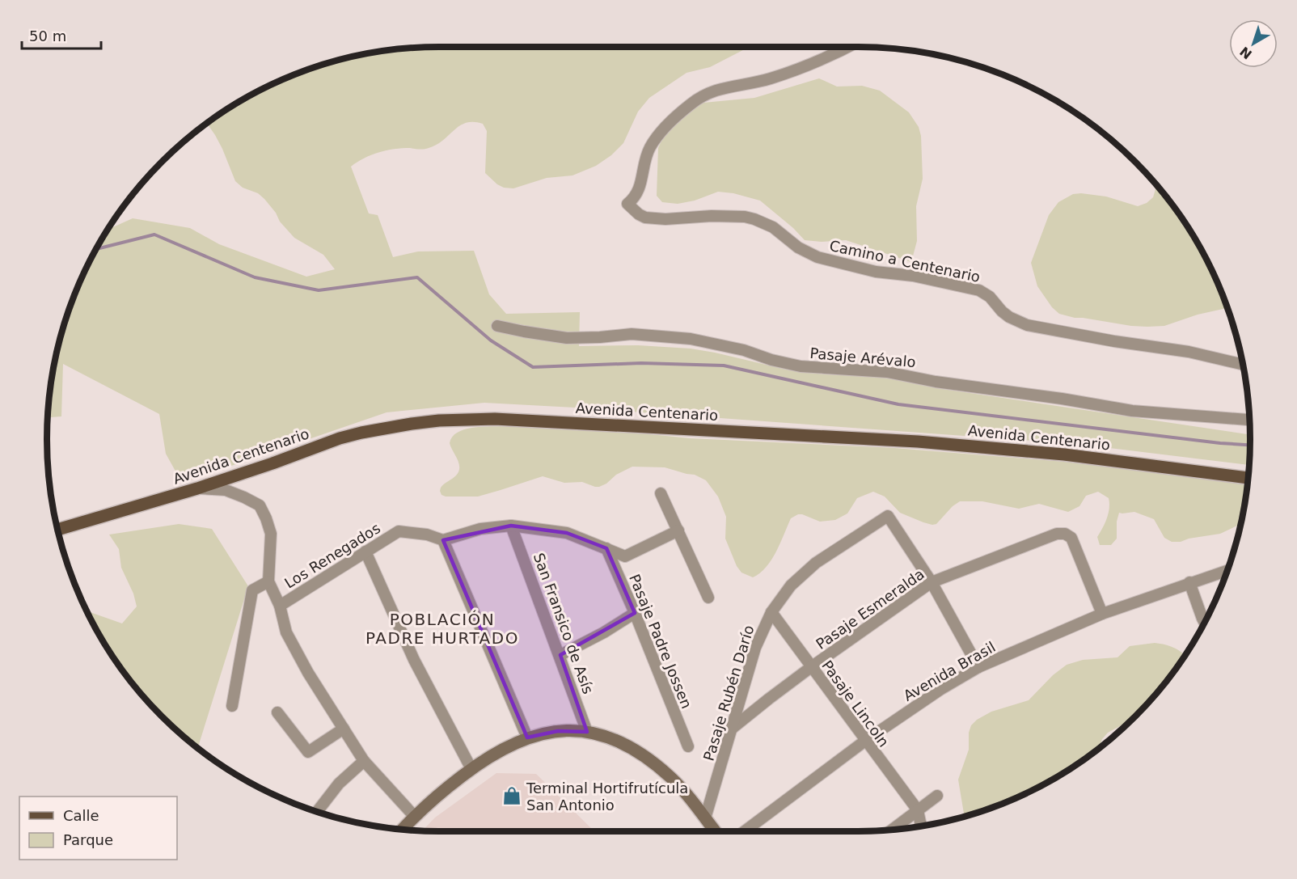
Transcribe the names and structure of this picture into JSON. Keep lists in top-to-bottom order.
{
  "streets": {
    "main road": ["Avenida Centenario"],
    "street": [
      "Camino a Centenario",
      "Pasaje Arévalo",
      "Los Renegados",
      "Pasaje Esmeralda",
      "San Fransico de Asís",
      "Pasaje Padre Jossen",
      "Avenida Brasil",
      "Pasaje Rubén Darío",
      "Pasaje Lincoln"
    ]
  },
  "crossings": [
    ["Pasaje Esmeralda", "Avenida Brasil"],
    ["Pasaje Esmeralda", "Pasaje Rubén Darío"],
    ["Pasaje Esmeralda", "Pasaje Lincoln"],
    ["Avenida Brasil", "Pasaje Lincoln"],
    ["Pasaje Rubén Darío", "Pasaje Lincoln"]
  ],
  "districts": ["POBLACIÓN PADRE HURTADO"],
  "places": {
    "shop": ["Terminal Hortifrutícula San Antonio"]
  },
  "legend": ["Calle", "Parque"],
  "scale_bar": "50 m",
  "north": "bottom left"
}
